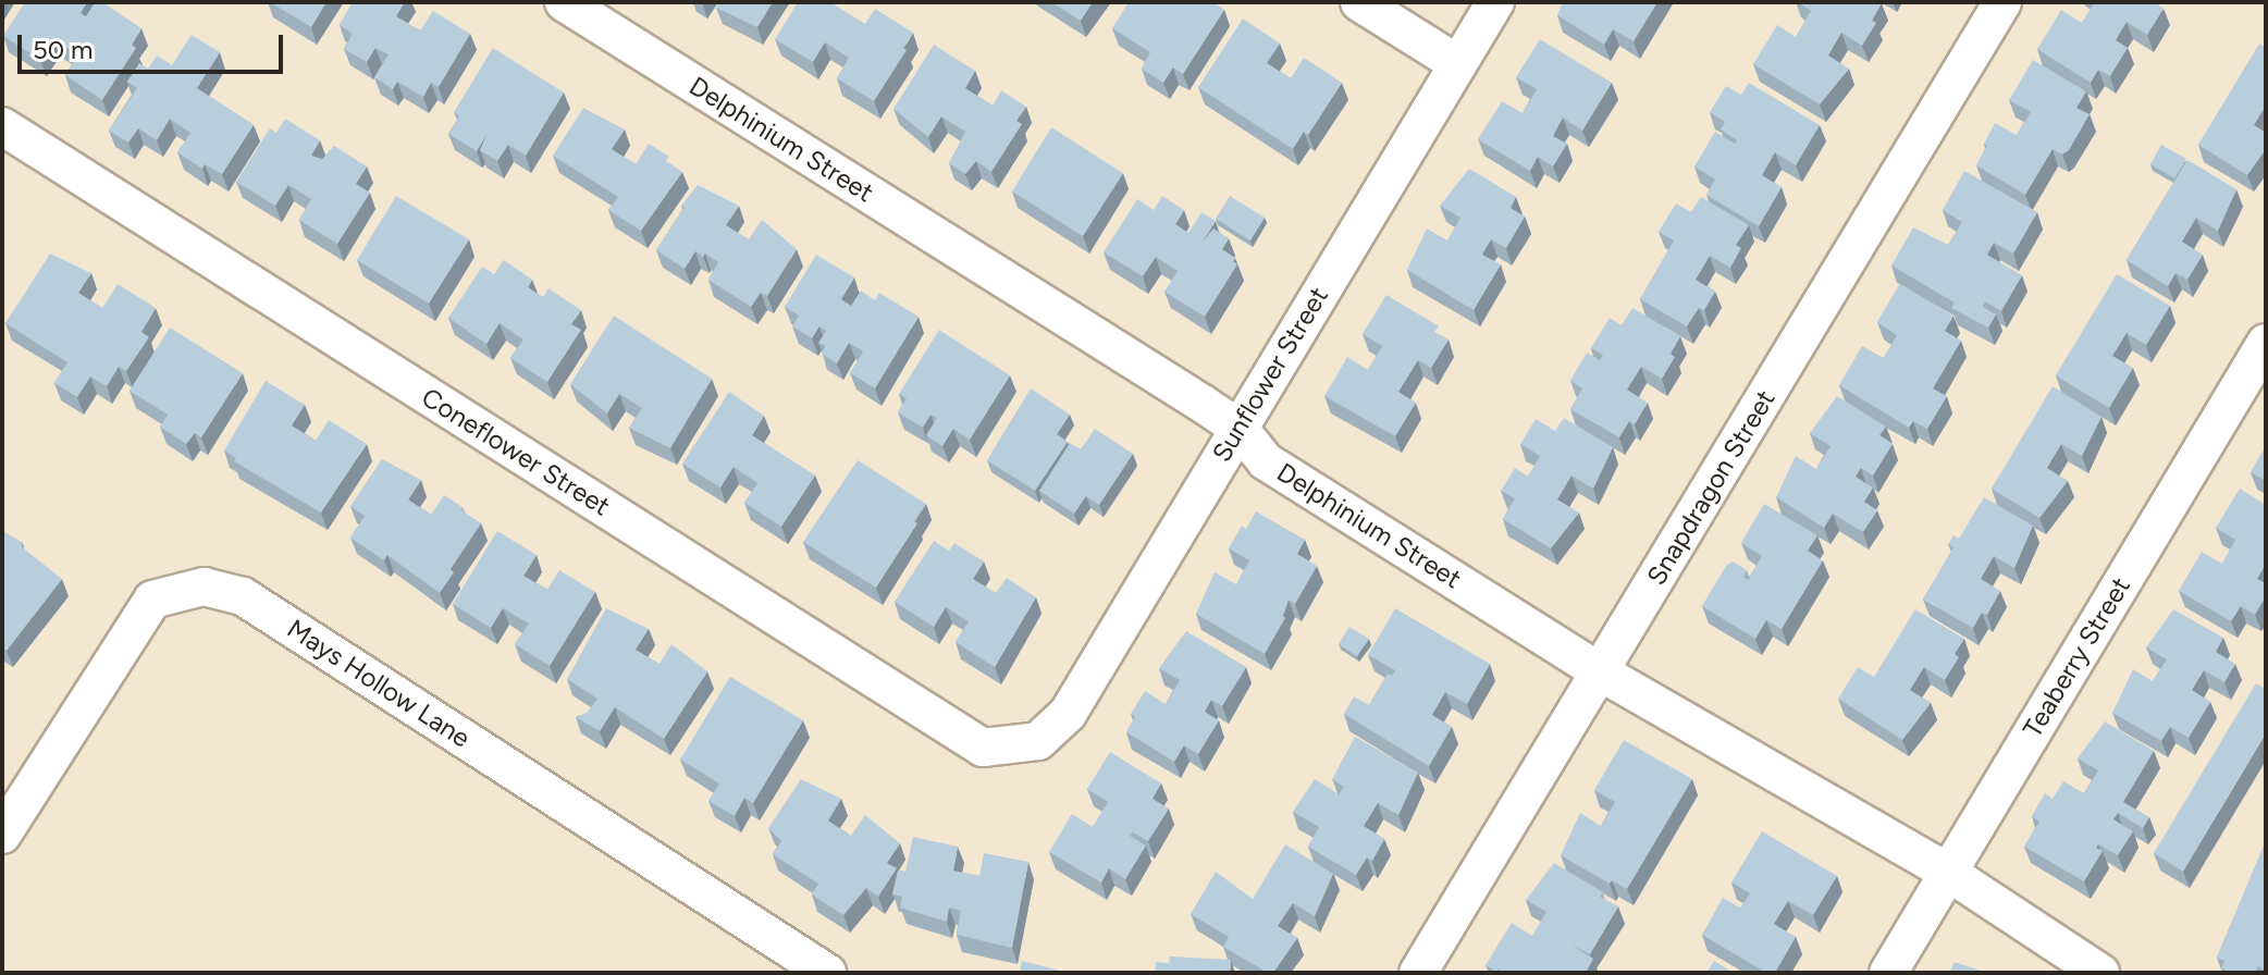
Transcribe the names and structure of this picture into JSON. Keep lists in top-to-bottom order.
{
  "streets": {
    "street": [
      "Delphinium Street",
      "Sunflower Street",
      "Coneflower Street",
      "Snapdragon Street",
      "Teaberry Street",
      "Mays Hollow Lane"
    ]
  },
  "crossings": [
    ["Delphinium Street", "Sunflower Street"],
    ["Delphinium Street", "Snapdragon Street"],
    ["Delphinium Street", "Teaberry Street"],
    ["Sunflower Street", "Coneflower Street"]
  ],
  "scale_bar": "50 m"
}
